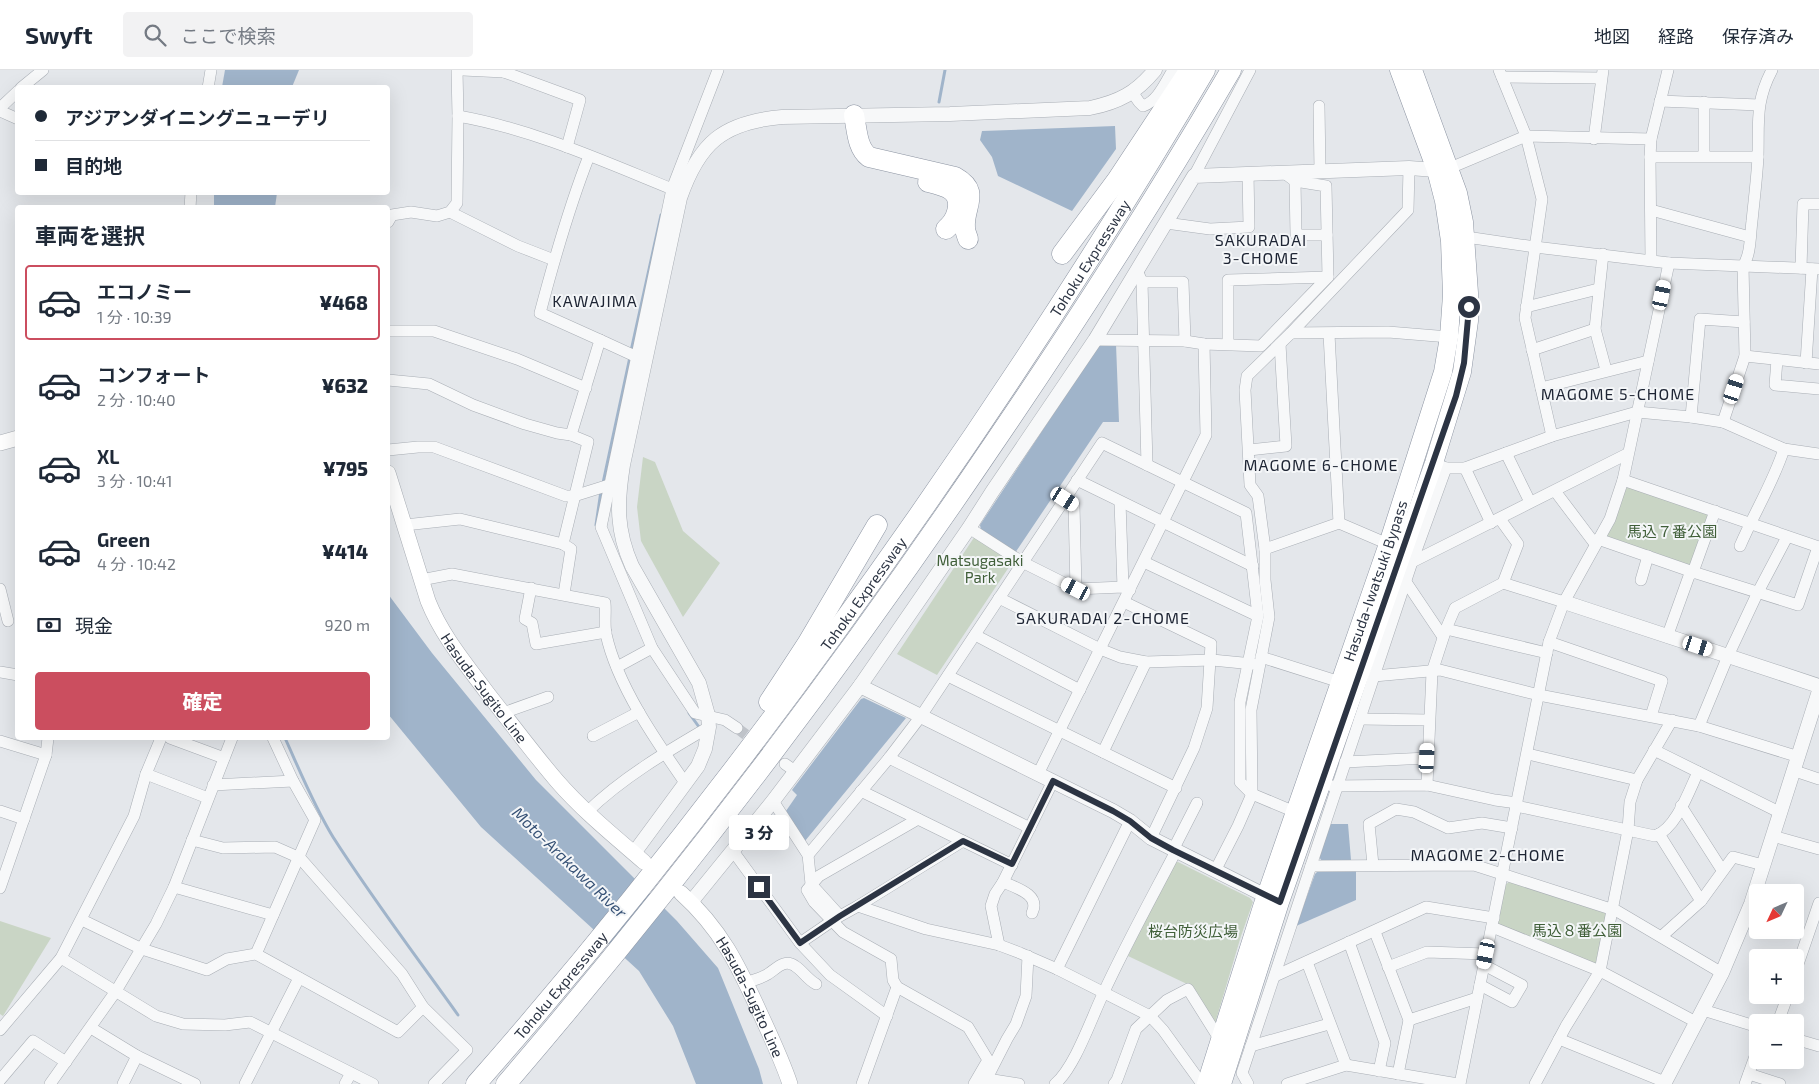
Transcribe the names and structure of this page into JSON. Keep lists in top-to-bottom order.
{
  "streets": {
    "highway": ["Tohoku Expressway", "Hasuda-Iwatsuki Bypass"],
    "main road": ["Hasuda-Sugito Line"]
  },
  "crossings": [
    ["Tohoku Expressway", "Hasuda-Sugito Line"]
  ],
  "districts": [
    "SAKURADAI 3-CHOME",
    "KAWAJIMA",
    "MAGOME 5-CHOME",
    "MAGOME 6-CHOME",
    "SAKURADAI 2-CHOME",
    "MAGOME 2-CHOME"
  ],
  "water": ["Moto-Arakawa River"],
  "parks": [
    "馬込７番公園",
    "Matsugasaki Park",
    "馬込８番公園",
    "桜台防災広場"
  ],
  "north": "bottom left",
  "page": {
    "header": "Swyft",
    "search": "ここで検索",
    "nav": ["地図", "経路", "保存済み"],
    "banner": ["アジアンダイニングニューデリ", "目的地"],
    "heading": "車両を選択",
    "list": [
      {
        "name": "エコノミー",
        "note": "1 分 · 10:39",
        "value": "¥468"
      },
      {
        "name": "コンフォート",
        "note": "2 分 · 10:40",
        "value": "¥632"
      },
      {
        "name": "XL",
        "note": "3 分 · 10:41",
        "value": "¥795"
      },
      {
        "name": "Green",
        "note": "4 分 · 10:42",
        "value": "¥414"
      }
    ],
    "pay": ["現金", "920 m"],
    "buttons": "確定",
    "bubble": "3 分",
    "map_buttons": ["+", "−"]
  }
}
